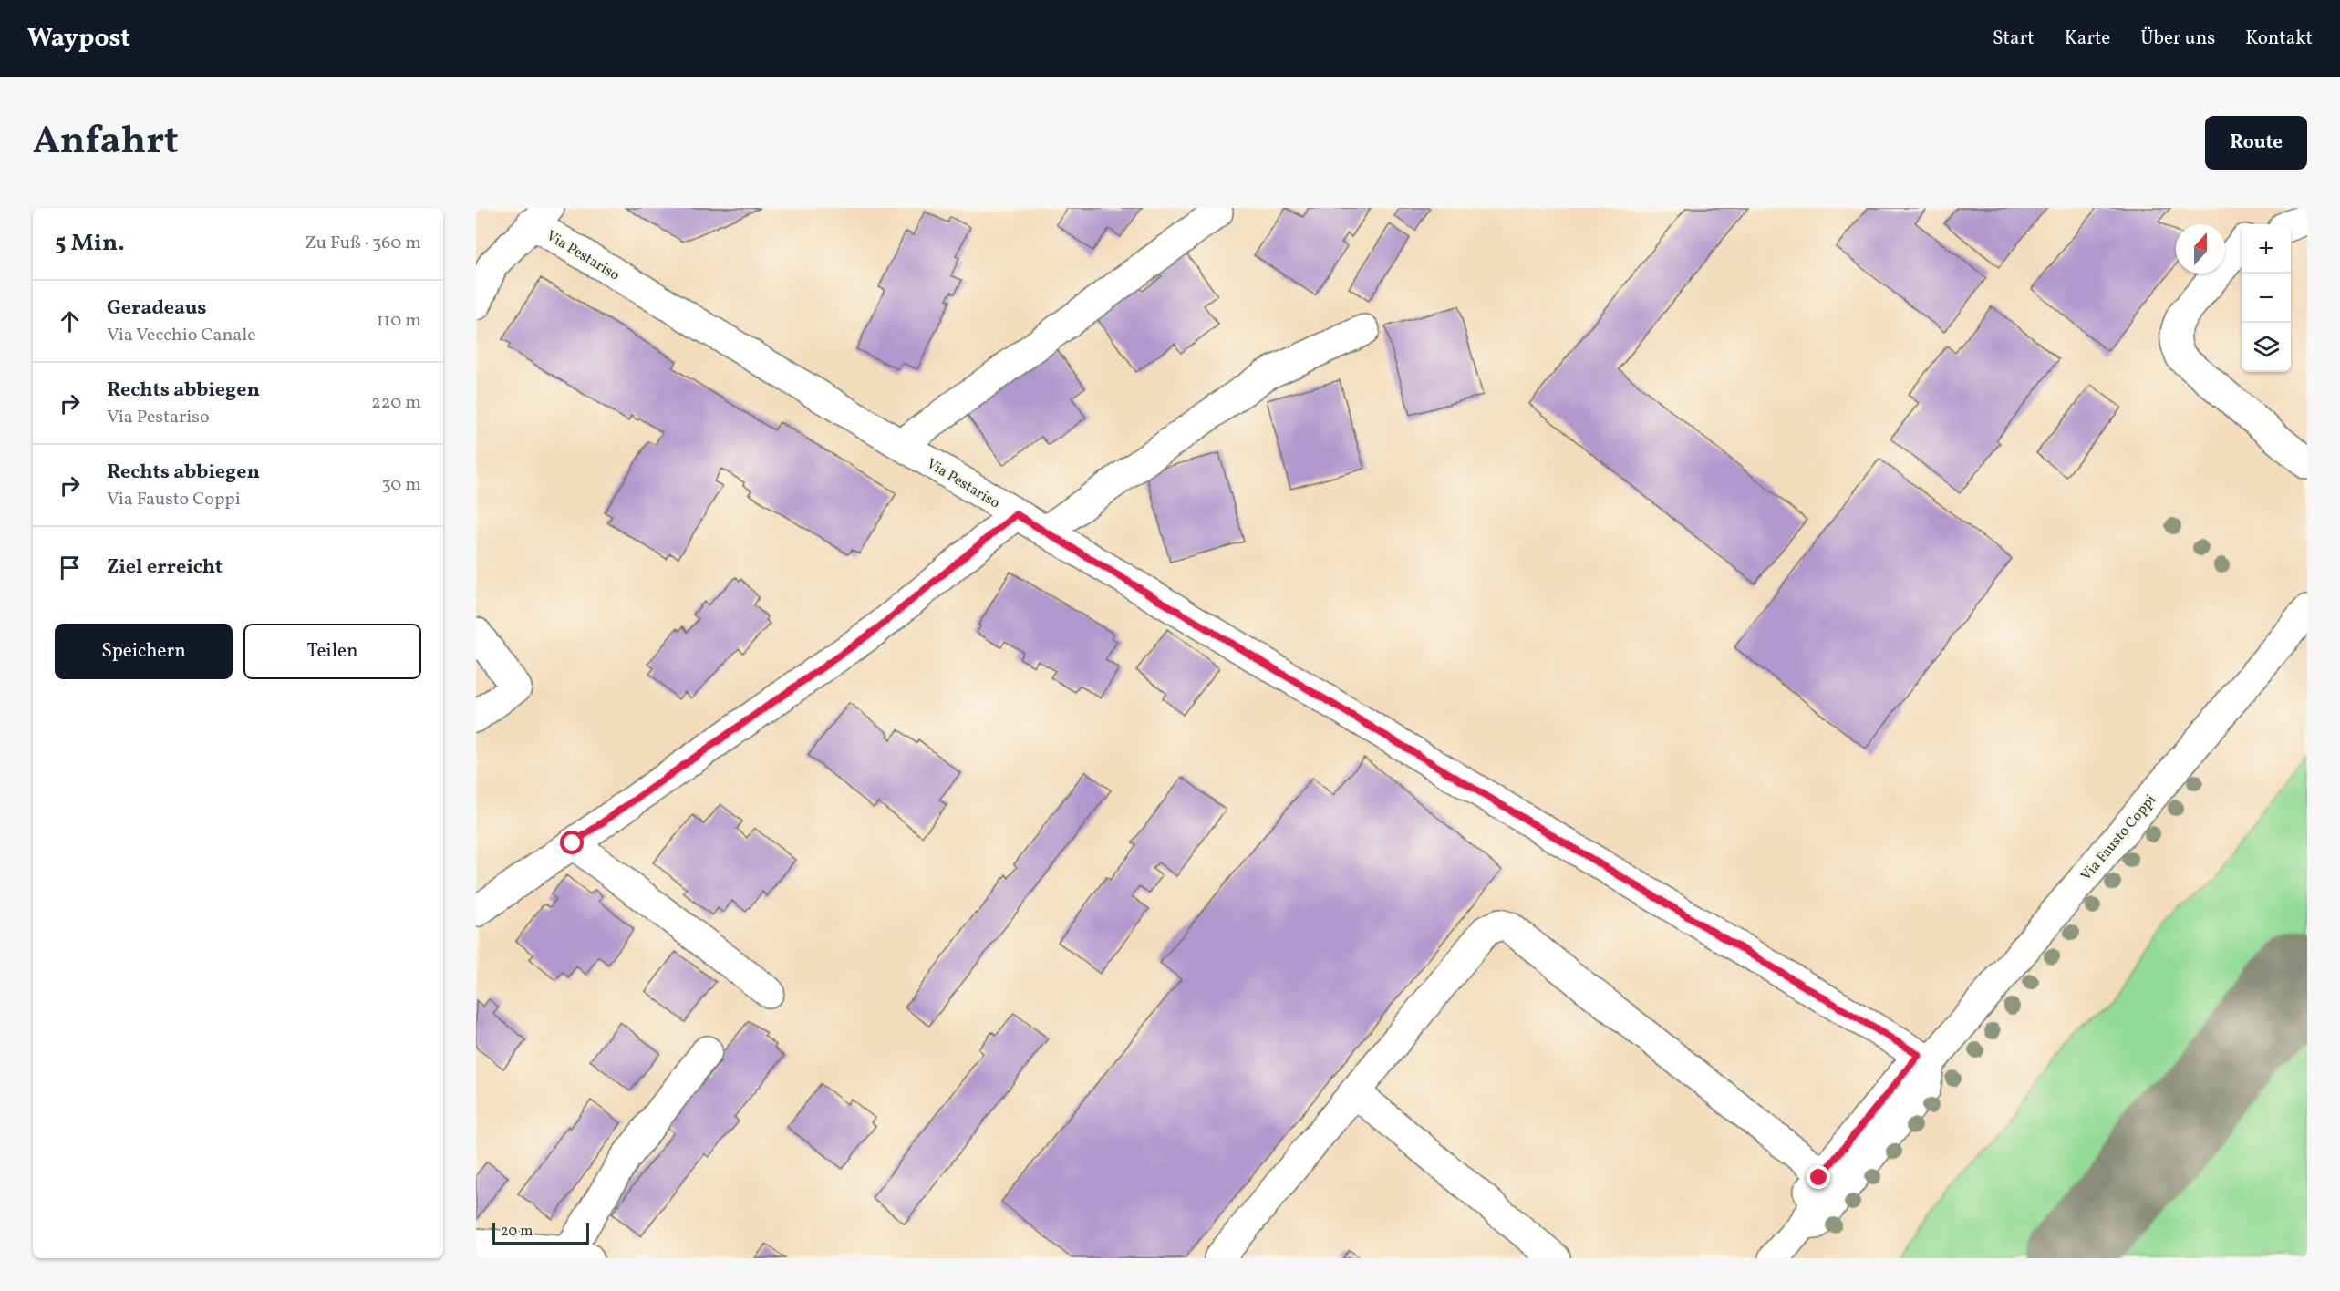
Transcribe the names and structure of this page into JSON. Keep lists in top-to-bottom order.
{
  "streets": {
    "street": ["Via Pestariso", "Via Fausto Coppi"]
  },
  "crossings": [
    ["Via Pestariso", "Via Fausto Coppi"]
  ],
  "scale_bar": "20 m",
  "north": "top",
  "page": {
    "header": "Waypost",
    "nav": [
      "Start",
      "Karte",
      "Über uns",
      "Kontakt"
    ],
    "title": "Anfahrt",
    "buttons": [
      "Route",
      ["Speichern", "Teilen"]
    ],
    "heading": ["5 Min.", "Zu Fuß · 360 m"],
    "map_buttons": ["+", "−"],
    "list": [
      ["Geradeaus", "Via Vecchio Canale", "110 m"],
      ["Rechts abbiegen", "Via Pestariso", "220 m"],
      ["Rechts abbiegen", "Via Fausto Coppi", "30 m"],
      "Ziel erreicht"
    ],
    "scale": "20 m"
  }
}
